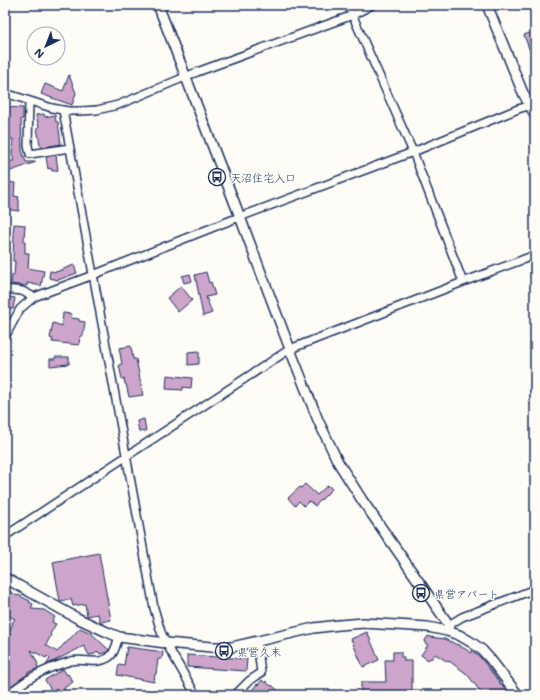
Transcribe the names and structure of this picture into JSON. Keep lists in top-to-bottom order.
{
  "places": {
    "bus stop": ["天沼住宅入口", "県営アパート", "県営久末"]
  },
  "north": "bottom left"
}
